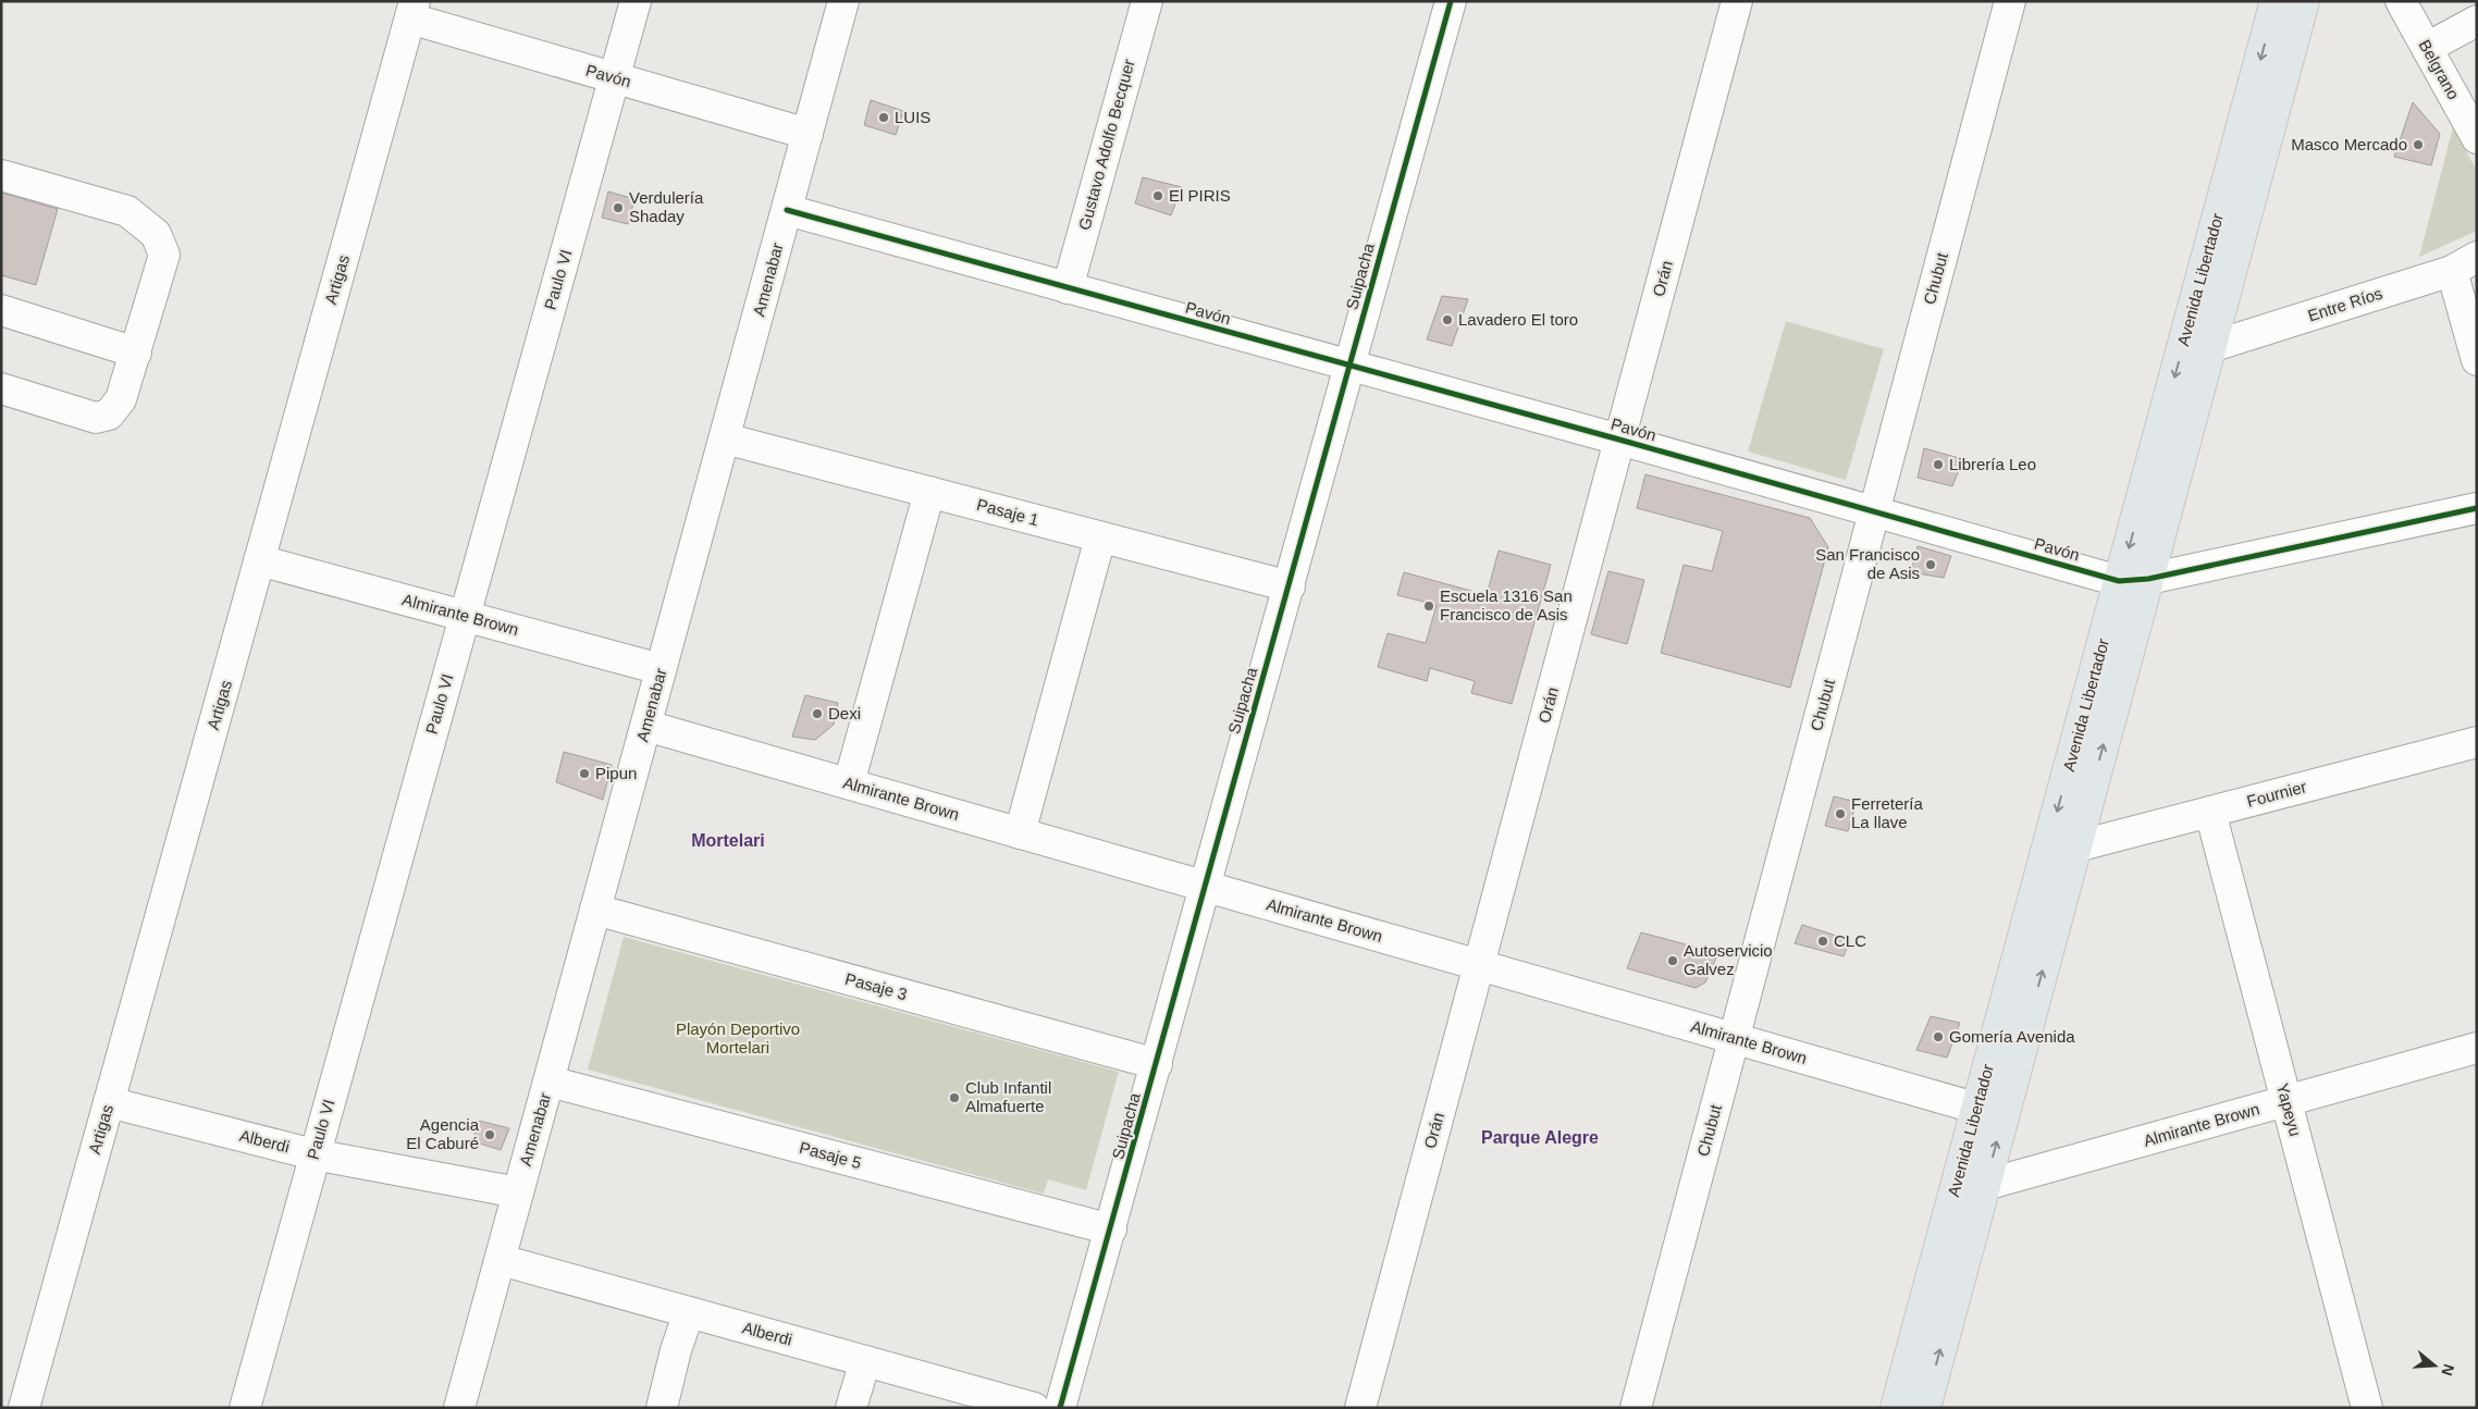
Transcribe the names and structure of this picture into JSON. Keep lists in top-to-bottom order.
{
  "streets": {
    "main road": ["Avenida Libertador"],
    "street": [
      "Belgrano",
      "Pavón",
      "Gustavo Adolfo Becquer",
      "Suipacha",
      "Orán",
      "Chubut",
      "Artigas",
      "Paulo VI",
      "Amenabar",
      "Entre Ríos",
      "Pasaje 1",
      "Almirante Brown",
      "Fournier",
      "Pasaje 3",
      "Yapeyu",
      "Alberdi",
      "Pasaje 5"
    ]
  },
  "crossings": [
    ["Pavón", "Gustavo Adolfo Becquer"],
    ["Pavón", "Suipacha"],
    ["Pavón", "Orán"],
    ["Pavón", "Chubut"],
    ["Pavón", "Artigas"],
    ["Pavón", "Paulo VI"],
    ["Pavón", "Amenabar"],
    ["Pavón", "Avenida Libertador"],
    ["Suipacha", "Pasaje 1"],
    ["Suipacha", "Almirante Brown"],
    ["Suipacha", "Pasaje 3"],
    ["Suipacha", "Pasaje 5"],
    ["Orán", "Almirante Brown"],
    ["Chubut", "Almirante Brown"],
    ["Artigas", "Almirante Brown"],
    ["Artigas", "Alberdi"],
    ["Paulo VI", "Almirante Brown"],
    ["Paulo VI", "Alberdi"],
    ["Amenabar", "Pasaje 1"],
    ["Amenabar", "Almirante Brown"],
    ["Amenabar", "Pasaje 3"],
    ["Amenabar", "Alberdi"],
    ["Amenabar", "Pasaje 5"],
    ["Avenida Libertador", "Entre Ríos"],
    ["Avenida Libertador", "Almirante Brown"],
    ["Avenida Libertador", "Fournier"],
    ["Almirante Brown", "Yapeyu"],
    ["Fournier", "Yapeyu"]
  ],
  "districts": ["Mortelari", "Parque Alegre"],
  "parks": ["Playón Deportivo Mortelari"],
  "places": [
    "LUIS",
    "Masco Mercado",
    "El PIRIS",
    "Verdulería Shaday",
    "Lavadero El toro",
    "Librería Leo",
    "San Francisco de Asis",
    "Escuela 1316 San Francisco de Asis",
    "Dexi",
    "Pipun",
    "Ferretería La llave",
    "CLC",
    "Autoservicio Galvez",
    "Gomería Avenida",
    "Club Infantil Almafuerte",
    "Agencia El Caburé"
  ],
  "north": "right"
}
